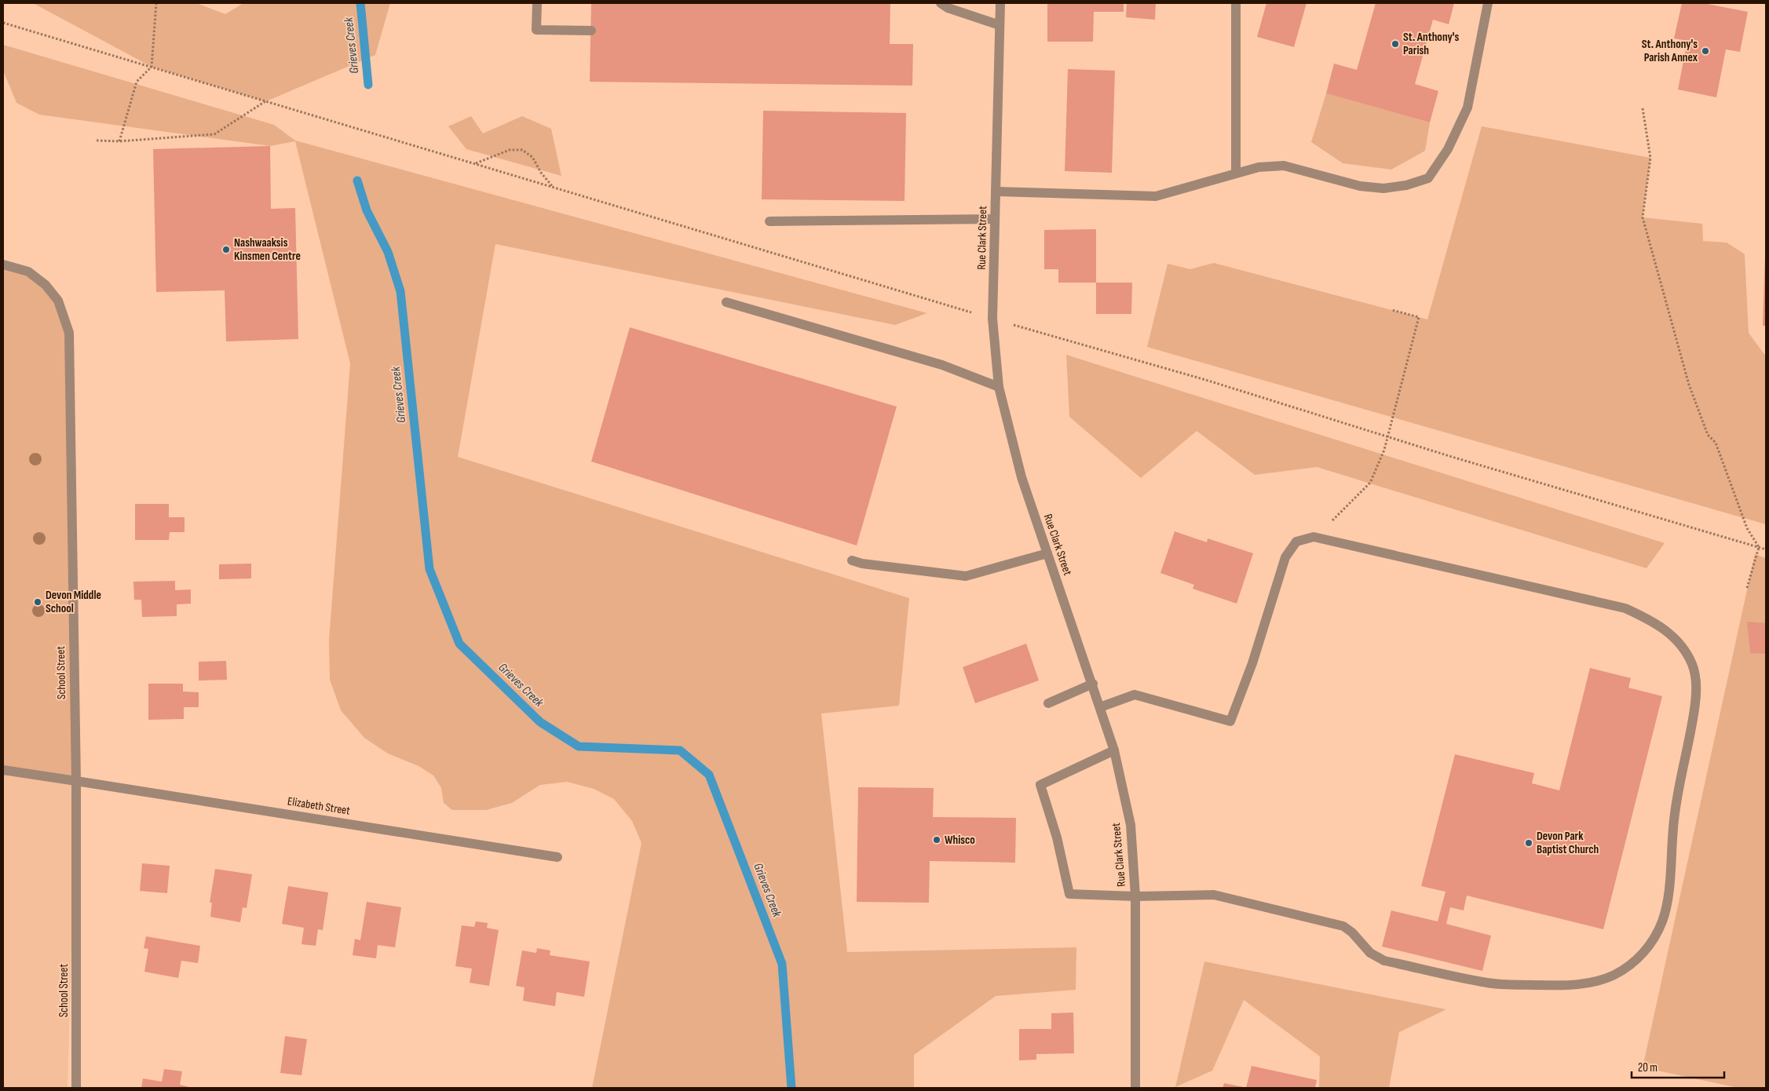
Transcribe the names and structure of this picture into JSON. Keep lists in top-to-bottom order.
{
  "streets": {
    "street": ["Rue Clark Street", "School Street", "Elizabeth Street"]
  },
  "crossings": [
    ["School Street", "Elizabeth Street"]
  ],
  "water": ["Grieves Creek"],
  "places": [
    "St. Anthony's Parish",
    "St. Anthony's Parish Annex",
    "Nashwaaksis Kinsmen Centre",
    "Devon Middle School",
    "Whisco",
    "Devon Park Baptist Church"
  ],
  "scale_bar": "20 m"
}
